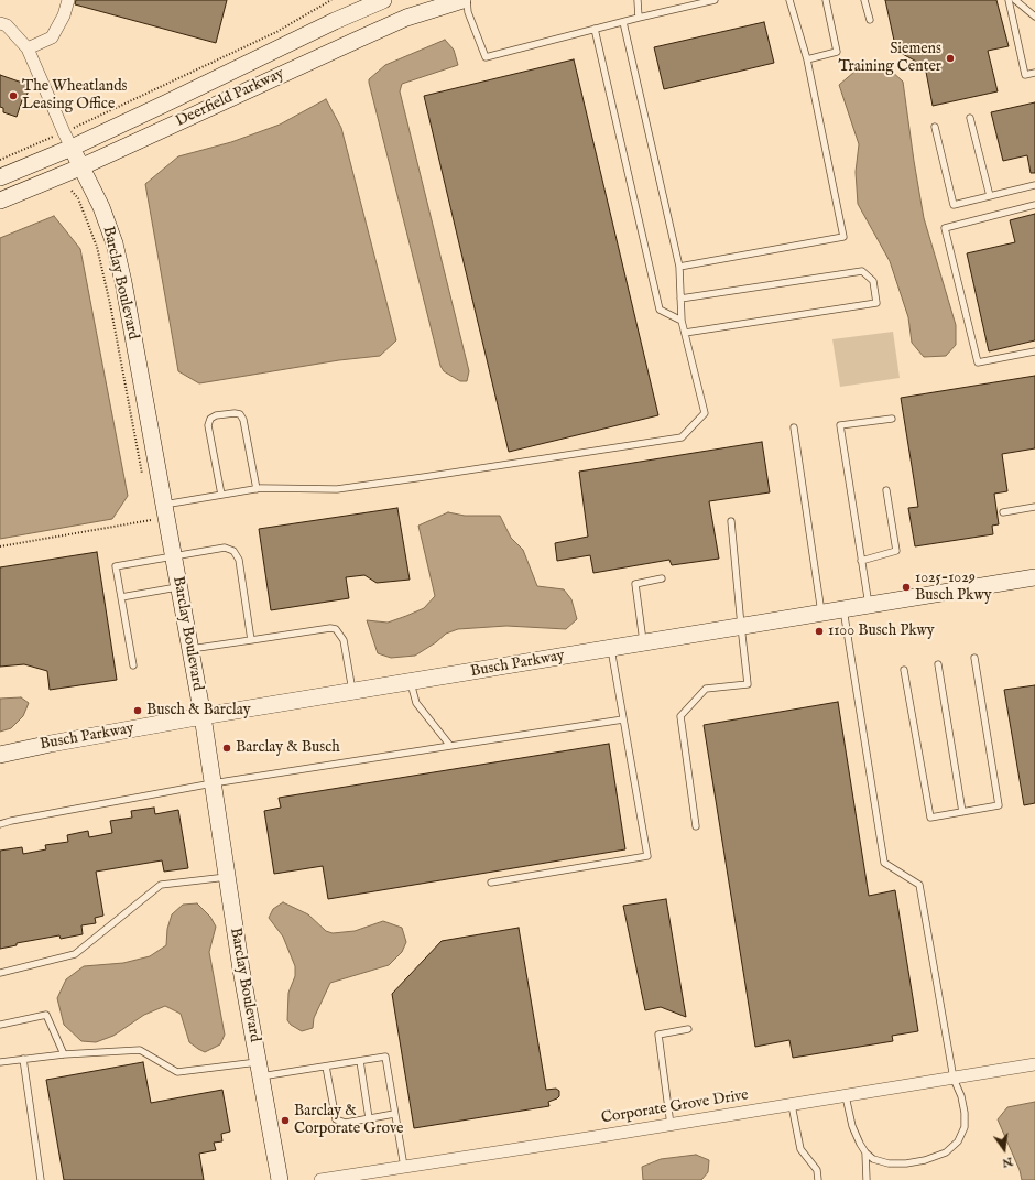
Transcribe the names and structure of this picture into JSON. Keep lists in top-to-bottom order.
{
  "streets": {
    "street": [
      "Deerfield Parkway",
      "Barclay Boulevard",
      "Busch Parkway",
      "Corporate Grove Drive"
    ]
  },
  "crossings": [
    ["Deerfield Parkway", "Barclay Boulevard"],
    ["Barclay Boulevard", "Busch Parkway"]
  ],
  "places": [
    "Siemens Training Center",
    "The Wheatlands Leasing Office",
    "1025-1029 Busch Pkwy",
    "1100 Busch Pkwy",
    "Busch & Barclay",
    "Barclay & Busch",
    "Barclay & Corporate Grove"
  ],
  "north": "bottom"
}
